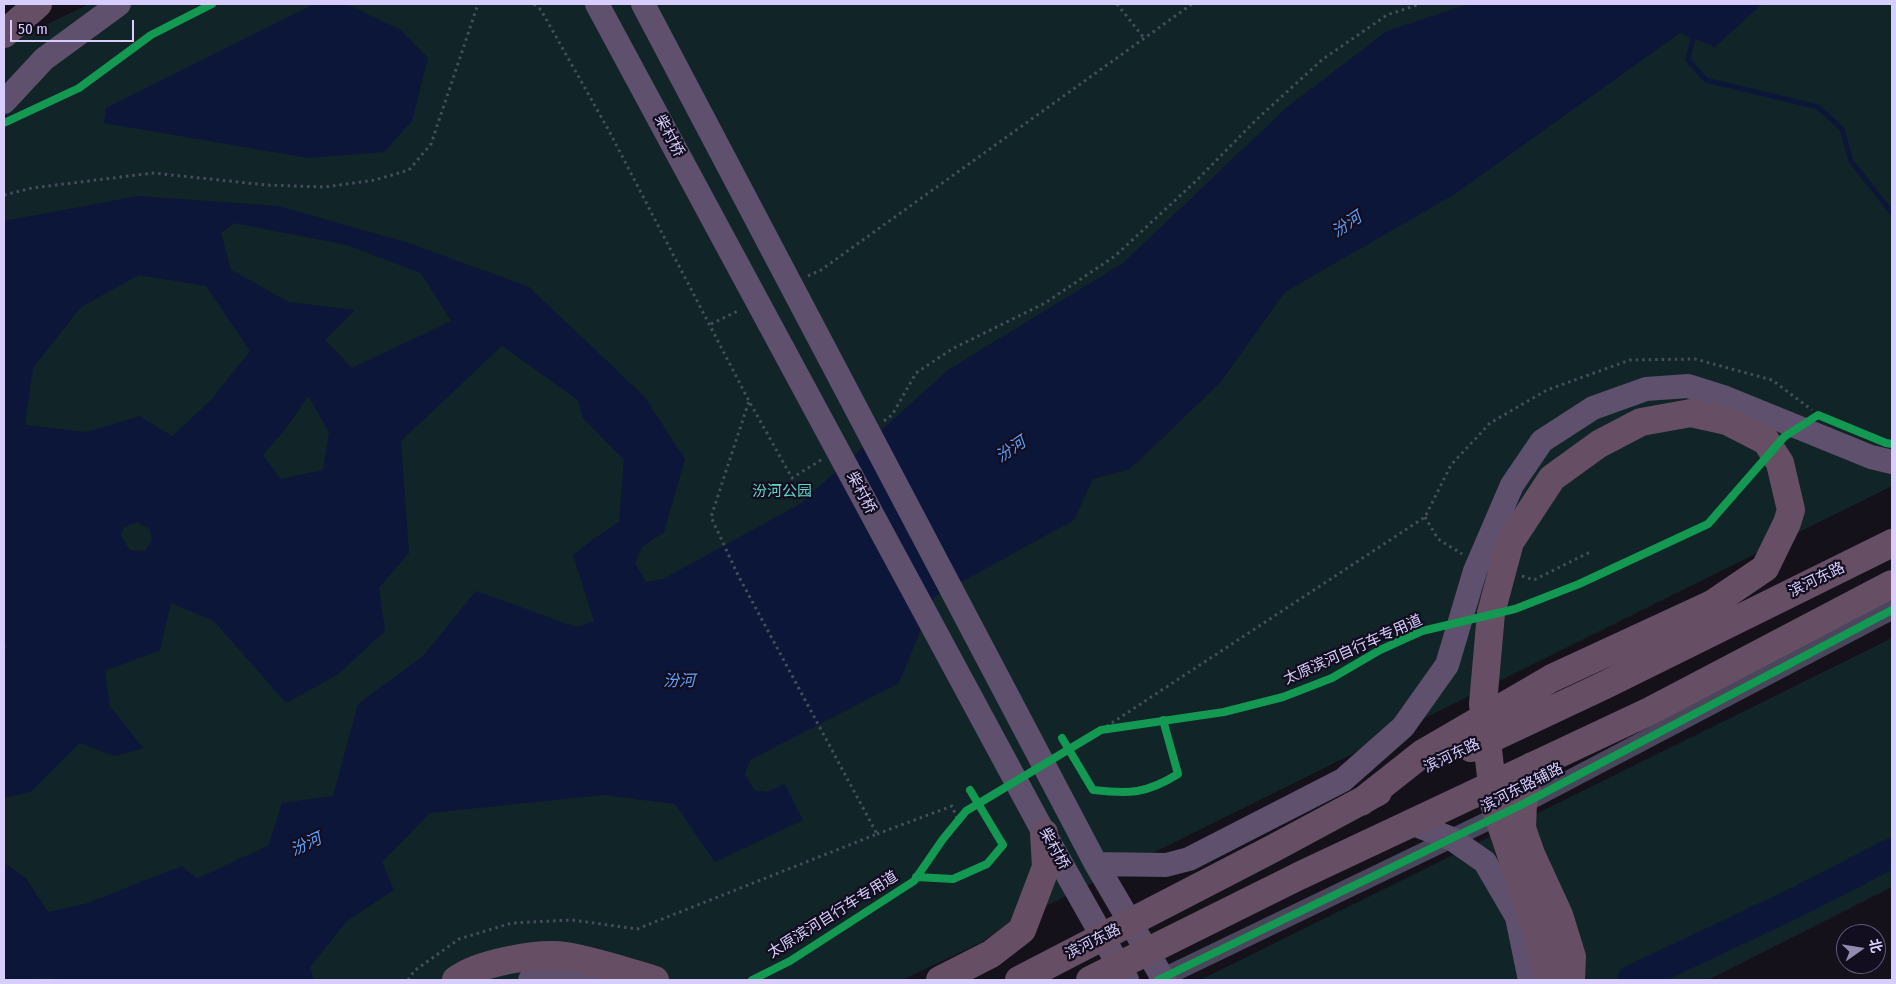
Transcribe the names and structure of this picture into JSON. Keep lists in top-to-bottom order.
{
  "streets": {
    "highway": ["滨河东路"],
    "main road": ["柴村桥"],
    "street": ["滨河东路辅路"],
    "cycle path": ["太原滨河自行车专用道"]
  },
  "water": ["汾河"],
  "parks": ["汾河公园"],
  "scale_bar": "50 m",
  "north": "right"
}
